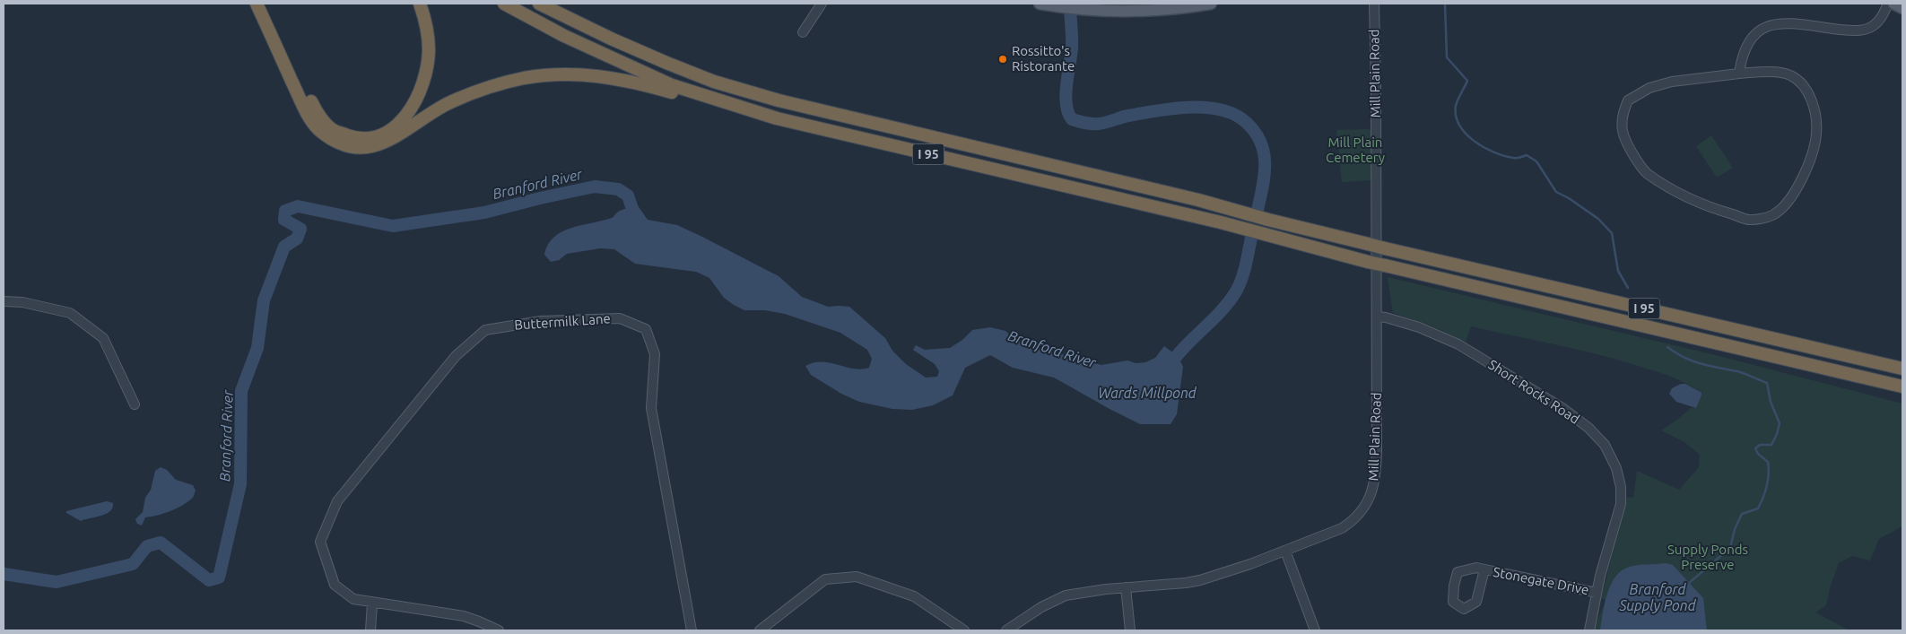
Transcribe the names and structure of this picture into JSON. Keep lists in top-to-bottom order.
{
  "streets": {
    "highway": ["I 95"],
    "street": [
      "Mill Plain Road",
      "Buttermilk Lane",
      "Short Rocks Road",
      "Stonegate Drive"
    ]
  },
  "crossings": [
    ["Mill Plain Road", "Short Rocks Road"],
    ["Short Rocks Road", "Stonegate Drive"]
  ],
  "water": ["Branford River", "Wards Millpond", "Branford Supply Pond"],
  "parks": ["Mill Plain Cemetery", "Supply Ponds Preserve"],
  "places": ["Rossitto's Ristorante"]
}
